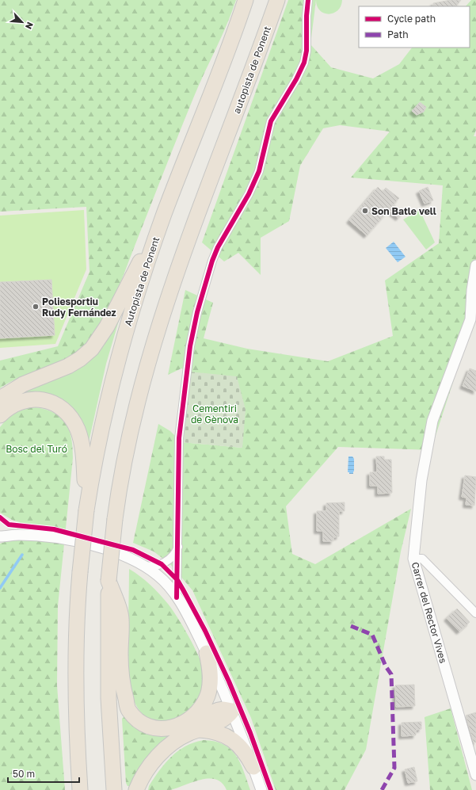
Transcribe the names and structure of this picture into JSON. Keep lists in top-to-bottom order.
{
  "streets": {
    "highway": ["autopista de Ponent", "Autopista de Ponent"],
    "street": ["Carrer del Rector Vives"]
  },
  "parks": ["Cementiri de Gènova", "Bosc del Turó"],
  "places": ["Son Batle vell", "Poliesportiu Rudy Fernández"],
  "legend": ["Cycle path", "Path"],
  "scale_bar": "50 m",
  "north": "bottom right"
}
